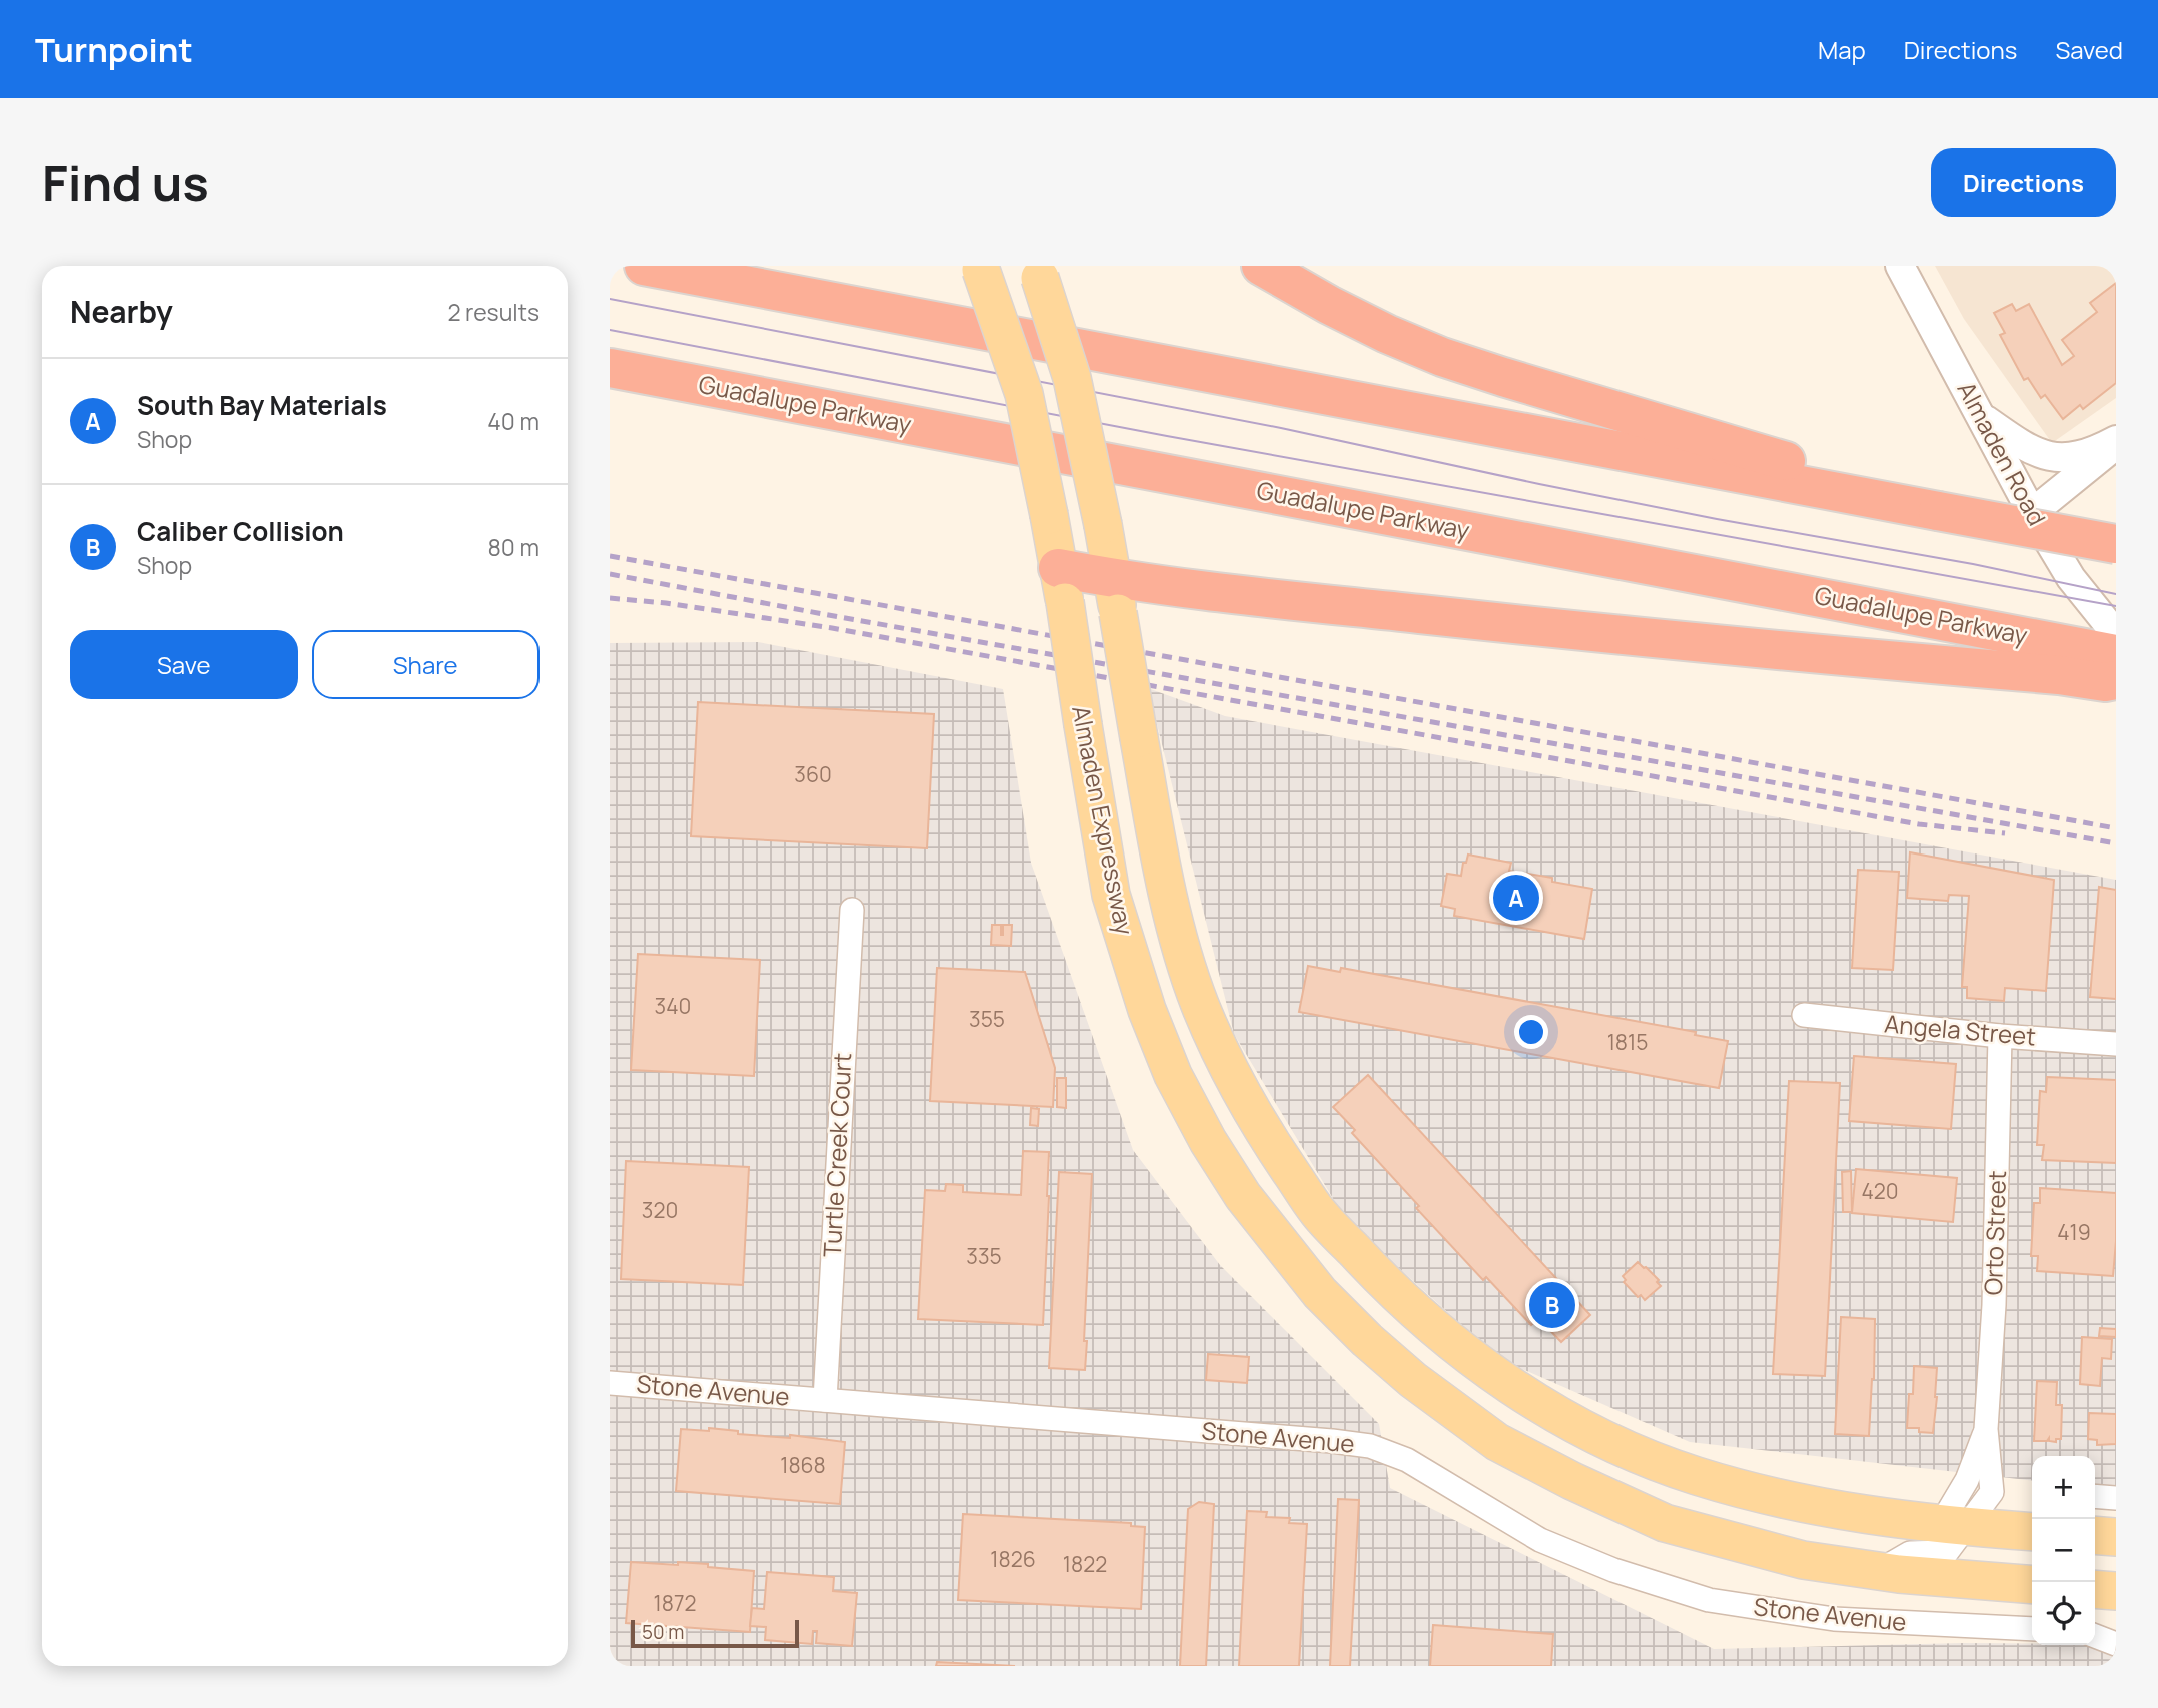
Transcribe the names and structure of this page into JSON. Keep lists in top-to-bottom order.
{
  "streets": {
    "highway": ["Guadalupe Parkway"],
    "main road": ["Almaden Expressway"],
    "street": [
      "Almaden Road",
      "Angela Street",
      "Turtle Creek Court",
      "Orto Street",
      "Stone Avenue"
    ]
  },
  "crossings": [
    ["Almaden Expressway", "Orto Street"],
    ["Angela Street", "Orto Street"],
    ["Turtle Creek Court", "Stone Avenue"]
  ],
  "house_numbers": [
    "360",
    "340",
    "355",
    "1815",
    "420",
    "320",
    "419",
    "335",
    "1868",
    "1826",
    "1822",
    "1872"
  ],
  "scale_bar": "50 m",
  "page": {
    "header": "Turnpoint",
    "nav": ["Map", "Directions", "Saved"],
    "buttons": [
      "Directions",
      ["Save", "Share"]
    ],
    "title": "Find us",
    "heading": ["Nearby", "2 results"],
    "list": [
      {
        "mark": "A",
        "name": "South Bay Materials",
        "note": "Shop",
        "value": "40 m"
      },
      {
        "mark": "B",
        "name": "Caliber Collision",
        "note": "Shop",
        "value": "80 m"
      }
    ],
    "pins": ["A", "B"],
    "map_buttons": ["+", "−"],
    "scale": "50 m"
  }
}
